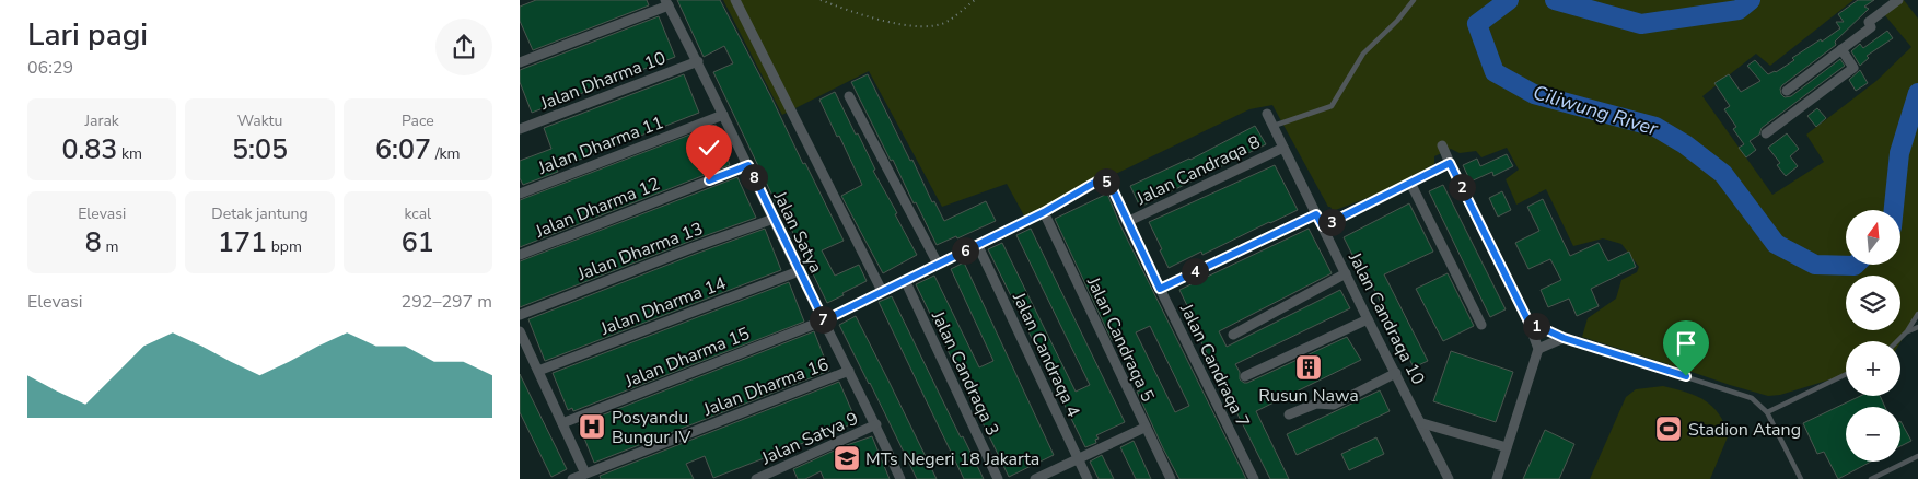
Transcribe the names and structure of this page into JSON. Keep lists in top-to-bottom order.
{
  "streets": {
    "street": [
      "Jalan Dharma 10",
      "Jalan Dharma 11",
      "Jalan Candraqa 8",
      "Jalan Dharma 12",
      "Jalan Satya",
      "Jalan Dharma 13",
      "Jalan Dharma 14",
      "Jalan Candraqa 10",
      "Jalan Candraqa 5",
      "Jalan Candraqa 4",
      "Jalan Dharma 15",
      "Jalan Candraqa 7",
      "Jalan Candraqa 3",
      "Jalan Dharma 16",
      "Jalan Satya 9"
    ]
  },
  "crossings": [
    ["Jalan Dharma 10", "Jalan Satya"],
    ["Jalan Dharma 11", "Jalan Satya"],
    ["Jalan Candraqa 8", "Jalan Candraqa 10"],
    ["Jalan Candraqa 8", "Jalan Candraqa 7"],
    ["Jalan Dharma 12", "Jalan Satya"],
    ["Jalan Satya", "Jalan Dharma 13"],
    ["Jalan Satya", "Jalan Dharma 14"],
    ["Jalan Satya", "Jalan Dharma 15"],
    ["Jalan Satya", "Jalan Dharma 16"],
    ["Jalan Satya", "Jalan Satya 9"],
    ["Jalan Candraqa 5", "Jalan Dharma 15"],
    ["Jalan Candraqa 4", "Jalan Dharma 15"],
    ["Jalan Dharma 15", "Jalan Candraqa 7"],
    ["Jalan Dharma 15", "Jalan Candraqa 3"]
  ],
  "water": ["Ciliwung River"],
  "places": {
    "building": ["Rusun Nawa"],
    "hospital": ["Posyandu Bungur IV"],
    "sports": ["Stadion Atang"],
    "school or university": ["MTs Negeri 18 Jakarta"]
  },
  "north": "top",
  "page": {
    "heading": ["Lari pagi", "06:29"],
    "stats": [
      ["Jarak", "0.83 km"],
      ["Waktu", "5:05"],
      ["Pace", "6:07 /km"],
      ["Elevasi", "8 m"],
      ["Detak jantung", "171 bpm"],
      ["kcal", "61"]
    ],
    "pins": [
      "8",
      "5",
      "2",
      "3",
      "6",
      "4",
      "7",
      "1"
    ],
    "map_buttons": ["+", "−"],
    "chart": ["Elevasi", "292–297 m"]
  }
}
